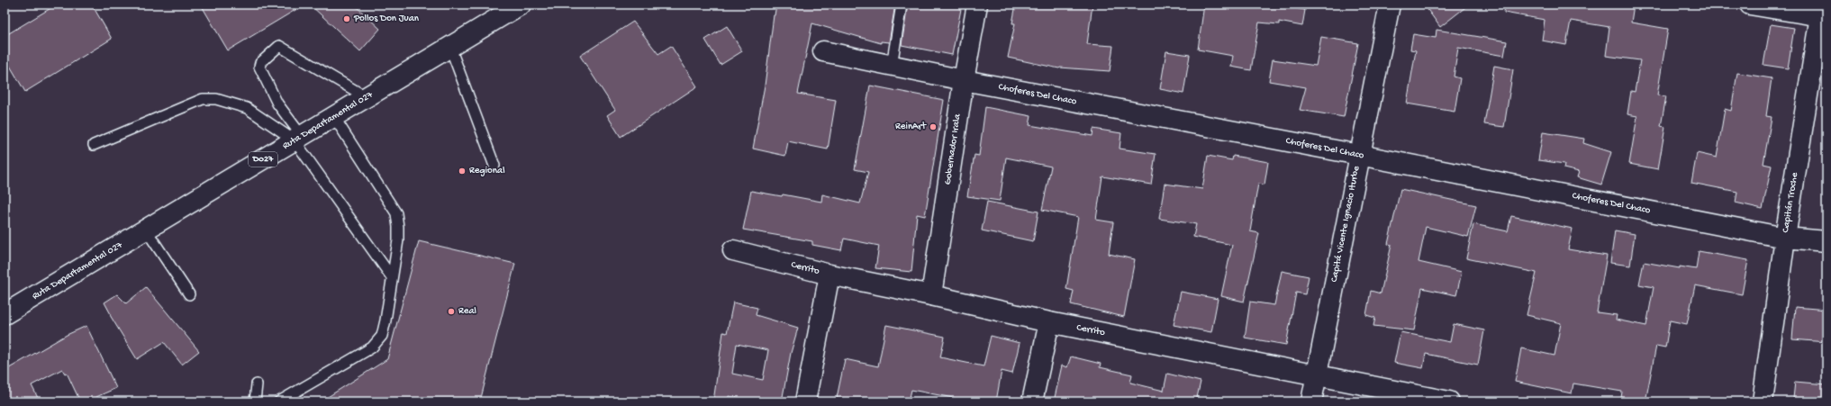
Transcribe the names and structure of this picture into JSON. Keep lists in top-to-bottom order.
{
  "streets": {
    "street": [
      "Choferes Del Chaco",
      "Ruta Departamental 027",
      "Gobernador Irala",
      "D027",
      "Capitán Troche",
      "Capitá Vicente Ignacio Iturbe",
      "Cerrito"
    ]
  },
  "crossings": [
    ["Choferes Del Chaco", "Gobernador Irala"],
    ["Choferes Del Chaco", "Capitán Troche"],
    ["Choferes Del Chaco", "Capitá Vicente Ignacio Iturbe"],
    ["Gobernador Irala", "Cerrito"],
    ["Capitá Vicente Ignacio Iturbe", "Cerrito"]
  ],
  "places": [
    "Pollos Don Juan",
    "ReinArt",
    "Regional",
    "Real"
  ]
}
